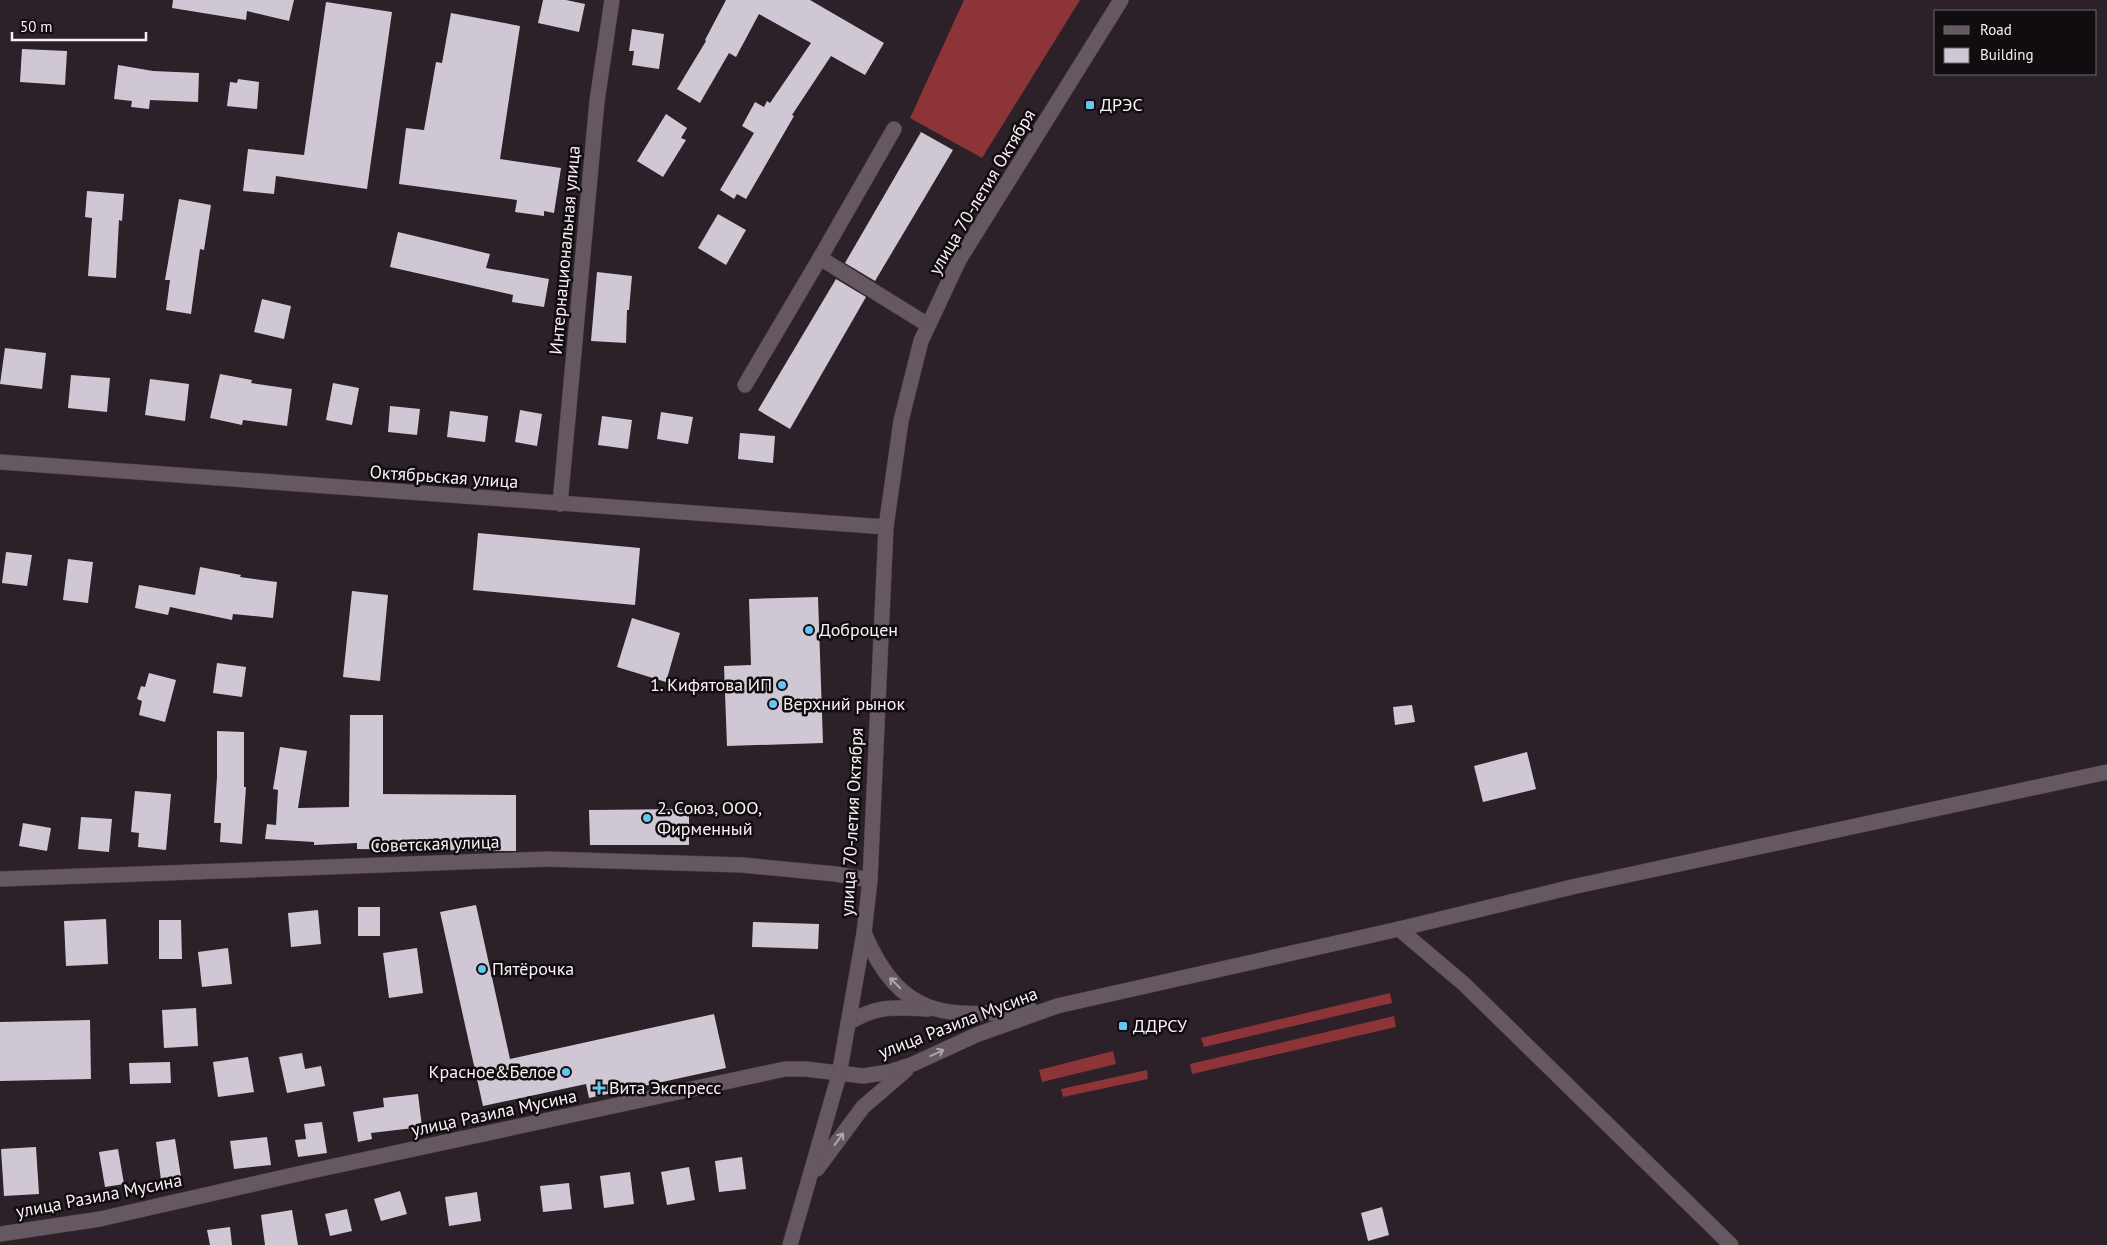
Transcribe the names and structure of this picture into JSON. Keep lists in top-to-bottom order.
{
  "streets": {
    "main road": [
      "улица 70-летия Октября",
      "Интернациональная улица",
      "Октябрьская улица",
      "Советская улица",
      "улица Разила Мусина"
    ]
  },
  "crossings": [
    ["улица 70-летия Октября", "Октябрьская улица"],
    ["улица 70-летия Октября", "Советская улица"],
    ["улица 70-летия Октября", "улица Разила Мусина"],
    ["Интернациональная улица", "Октябрьская улица"]
  ],
  "places": {
    "transit": ["ДРЭС", "ДДРСУ"],
    "other": [
      "Доброцен",
      "1. Кифятова ИП",
      "Верхний рынок",
      "2. Союз, ООО, Фирменный",
      "Пятёрочка",
      "Красное&Белое"
    ],
    "health": ["Вита Экспресс"]
  },
  "legend": ["Road", "Building"],
  "scale_bar": "50 m"
}
